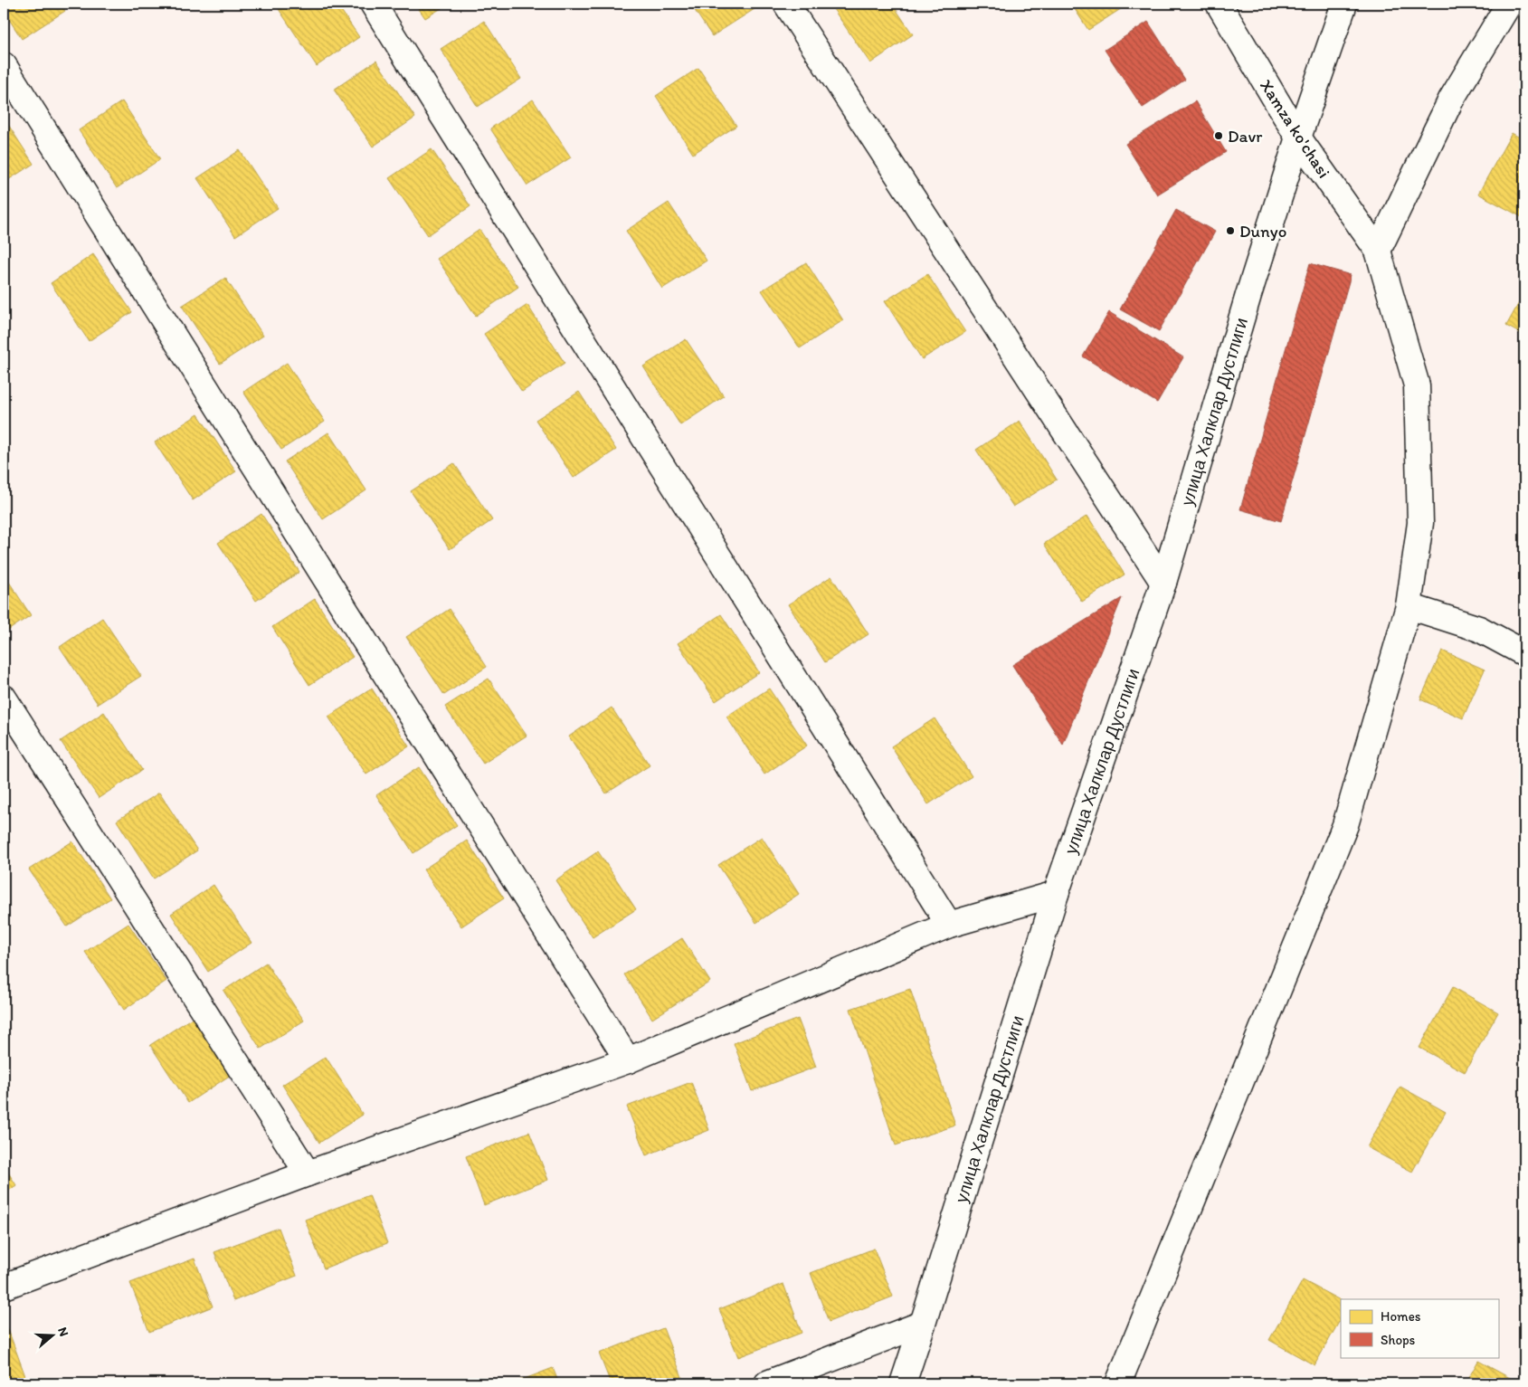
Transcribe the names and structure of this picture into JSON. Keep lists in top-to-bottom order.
{
  "streets": {
    "street": ["Xamza ko'chasi", "улица Халклар Дустлиги"]
  },
  "crossings": [
    ["Xamza ko'chasi", "улица Халклар Дустлиги"]
  ],
  "places": ["Davr", "Dunyo"],
  "legend": ["Homes", "Shops"],
  "north": "right"
}
